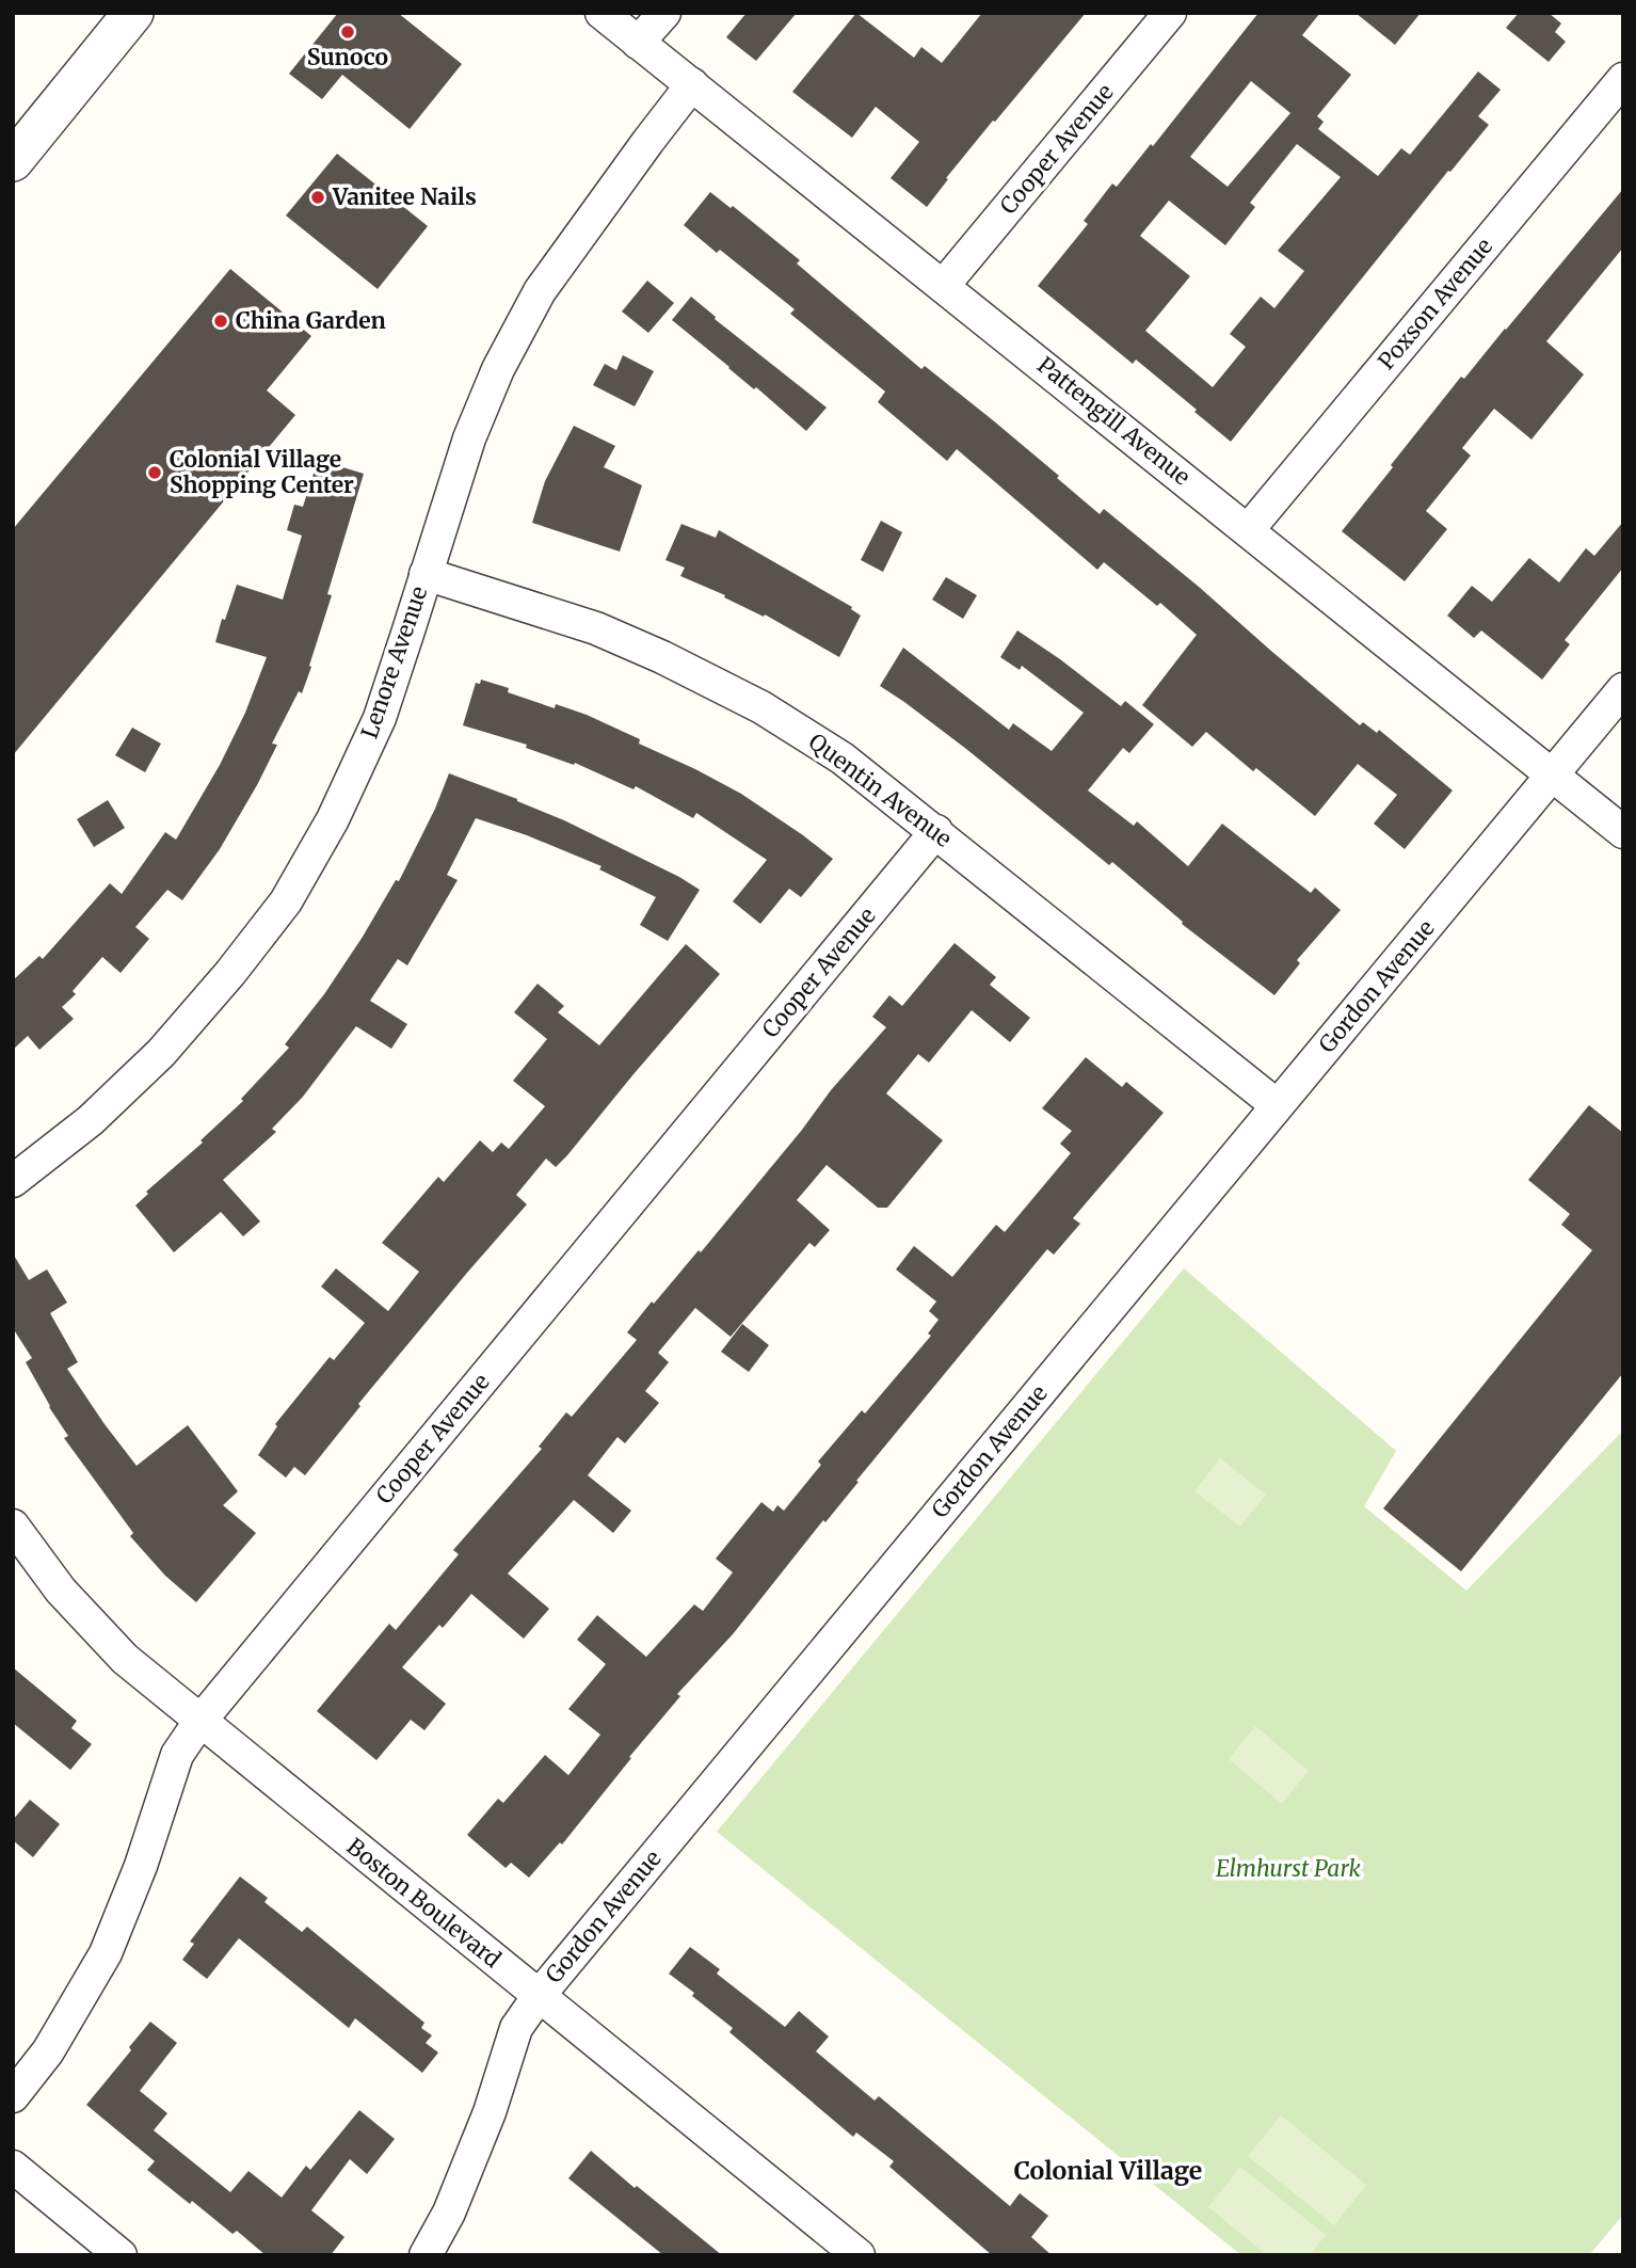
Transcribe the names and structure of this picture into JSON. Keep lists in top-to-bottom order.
{
  "streets": {
    "street": [
      "Cooper Avenue",
      "Poxson Avenue",
      "Pattengill Avenue",
      "Lenore Avenue",
      "Quentin Avenue",
      "Gordon Avenue",
      "Boston Boulevard"
    ]
  },
  "crossings": [
    ["Cooper Avenue", "Pattengill Avenue"],
    ["Cooper Avenue", "Quentin Avenue"],
    ["Cooper Avenue", "Boston Boulevard"],
    ["Poxson Avenue", "Pattengill Avenue"],
    ["Pattengill Avenue", "Lenore Avenue"],
    ["Pattengill Avenue", "Gordon Avenue"],
    ["Lenore Avenue", "Quentin Avenue"],
    ["Quentin Avenue", "Gordon Avenue"],
    ["Gordon Avenue", "Boston Boulevard"]
  ],
  "districts": ["Colonial Village"],
  "parks": ["Elmhurst Park"],
  "places": [
    "Sunoco",
    "Vanitee Nails",
    "China Garden",
    "Colonial Village Shopping Center"
  ]
}
